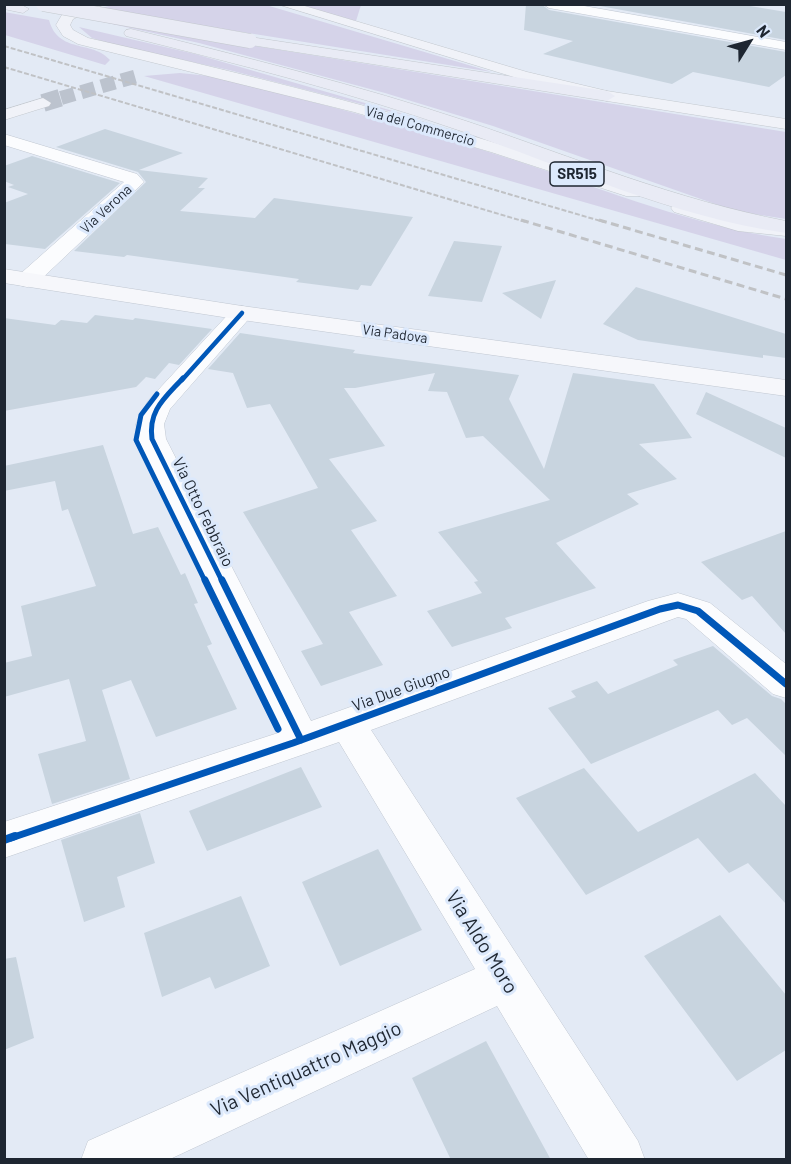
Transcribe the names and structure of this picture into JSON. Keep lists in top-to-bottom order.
{
  "streets": {
    "highway": ["Via del Commercio"],
    "main road": ["SR515"],
    "street": [
      "Via Verona",
      "Via Padova",
      "Via Otto Febbraio",
      "Via Due Giugno",
      "Via Aldo Moro",
      "Via Ventiquattro Maggio"
    ]
  },
  "crossings": [
    ["Via del Commercio", "SR515"],
    ["Via Verona", "Via Padova"],
    ["Via Padova", "Via Otto Febbraio"],
    ["Via Otto Febbraio", "Via Due Giugno"],
    ["Via Due Giugno", "Via Aldo Moro"],
    ["Via Aldo Moro", "Via Ventiquattro Maggio"]
  ],
  "north": "top right"
}
